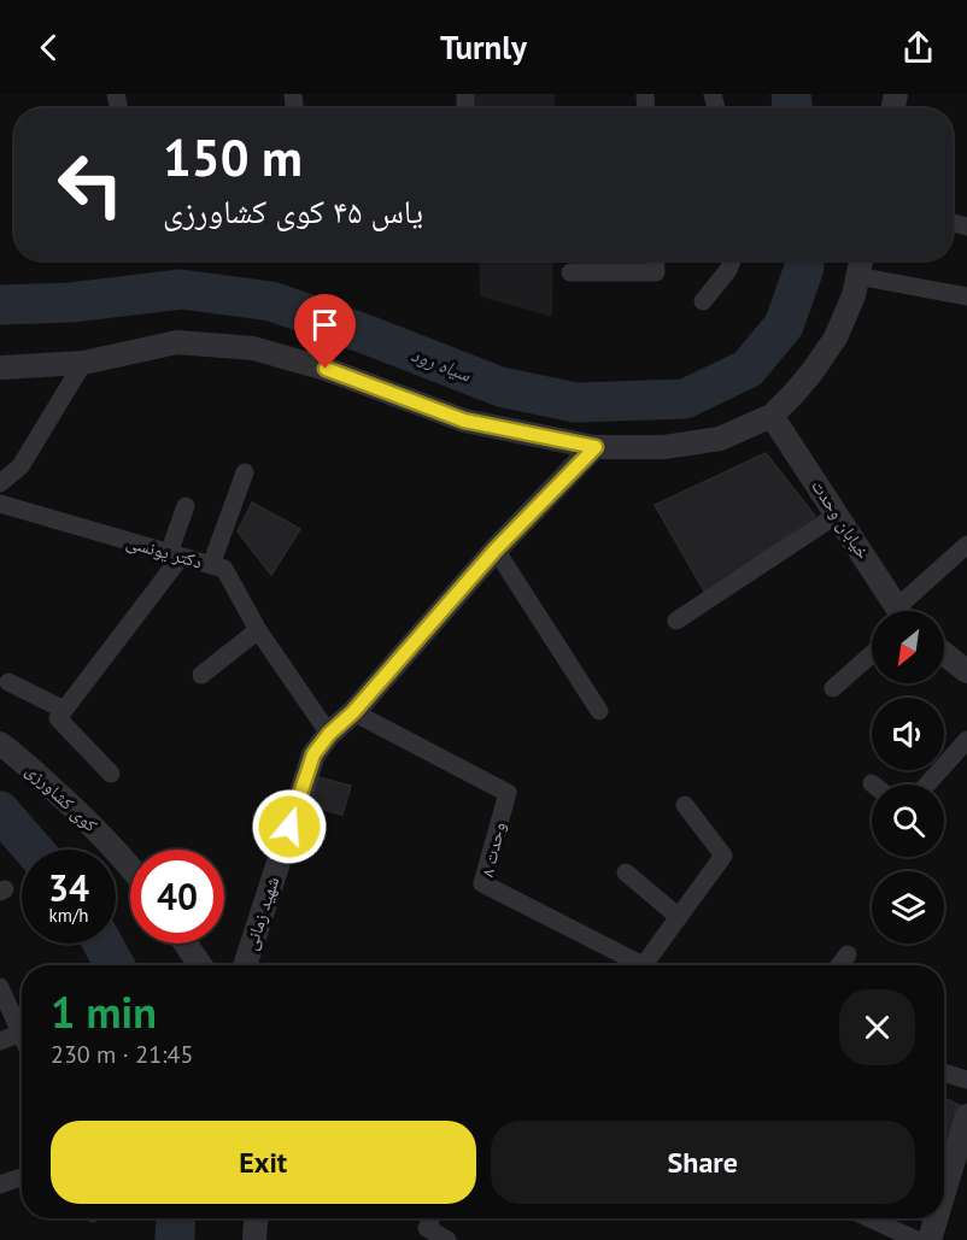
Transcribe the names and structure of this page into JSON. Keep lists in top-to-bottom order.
{
  "streets": {
    "street": [
      "خیابان وحدت",
      "دکتر یونسی",
      "کوی کشاورزی",
      "وحدت ۸",
      "شهید زمانی"
    ]
  },
  "crossings": [
    ["دکتر یونسی", "شهید زمانی"],
    ["وحدت ۸", "شهید زمانی"]
  ],
  "water": ["سیاه رود"],
  "north": "bottom left",
  "page": {
    "header": "Turnly",
    "turn": ["150 m", "یاس ۴۵ کوی کشاورزی"],
    "speed": "34 km/h",
    "limit": "40",
    "heading": ["1 min", "230 m · 21:45"],
    "buttons": ["Exit", "Share"]
  }
}
